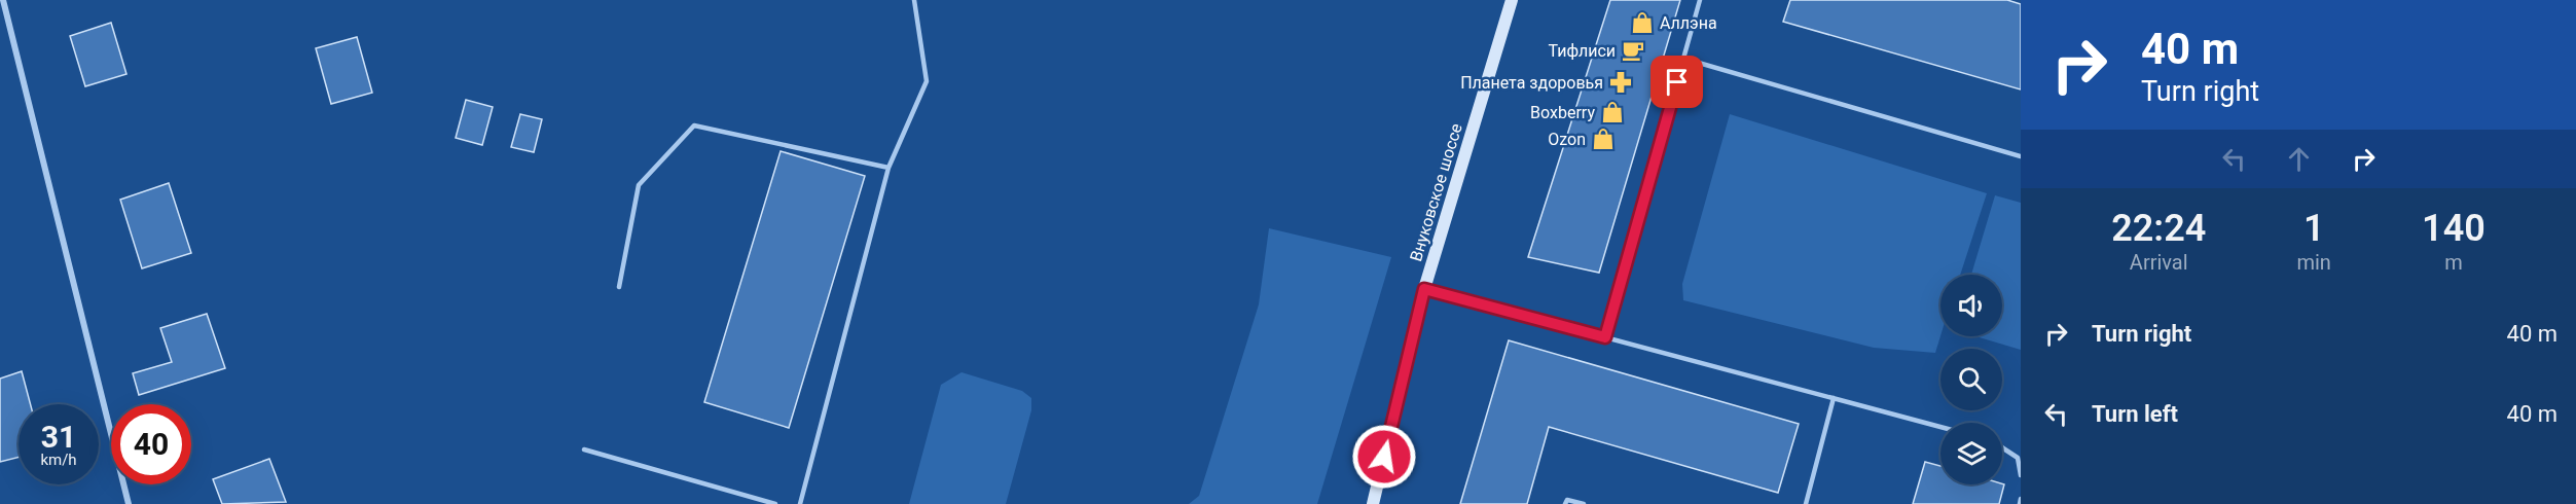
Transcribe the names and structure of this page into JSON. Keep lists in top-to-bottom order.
{
  "streets": {
    "street": ["Внуковское шоссе"]
  },
  "places": {
    "shop": ["Аллэна", "Boxberry", "Ozon"],
    "cafe": ["Тифлиси"],
    "pharmacy": ["Планета здоровья"]
  },
  "page": {
    "turn": ["40 m", "Turn right"],
    "eta": [
      "22:24",
      "Arrival",
      "1",
      "min",
      "140",
      "m"
    ],
    "list": [
      {
        "name": "Turn right",
        "value": "40 m"
      },
      {
        "name": "Turn left",
        "value": "40 m"
      }
    ],
    "speed": "31 km/h",
    "limit": "40"
  }
}
